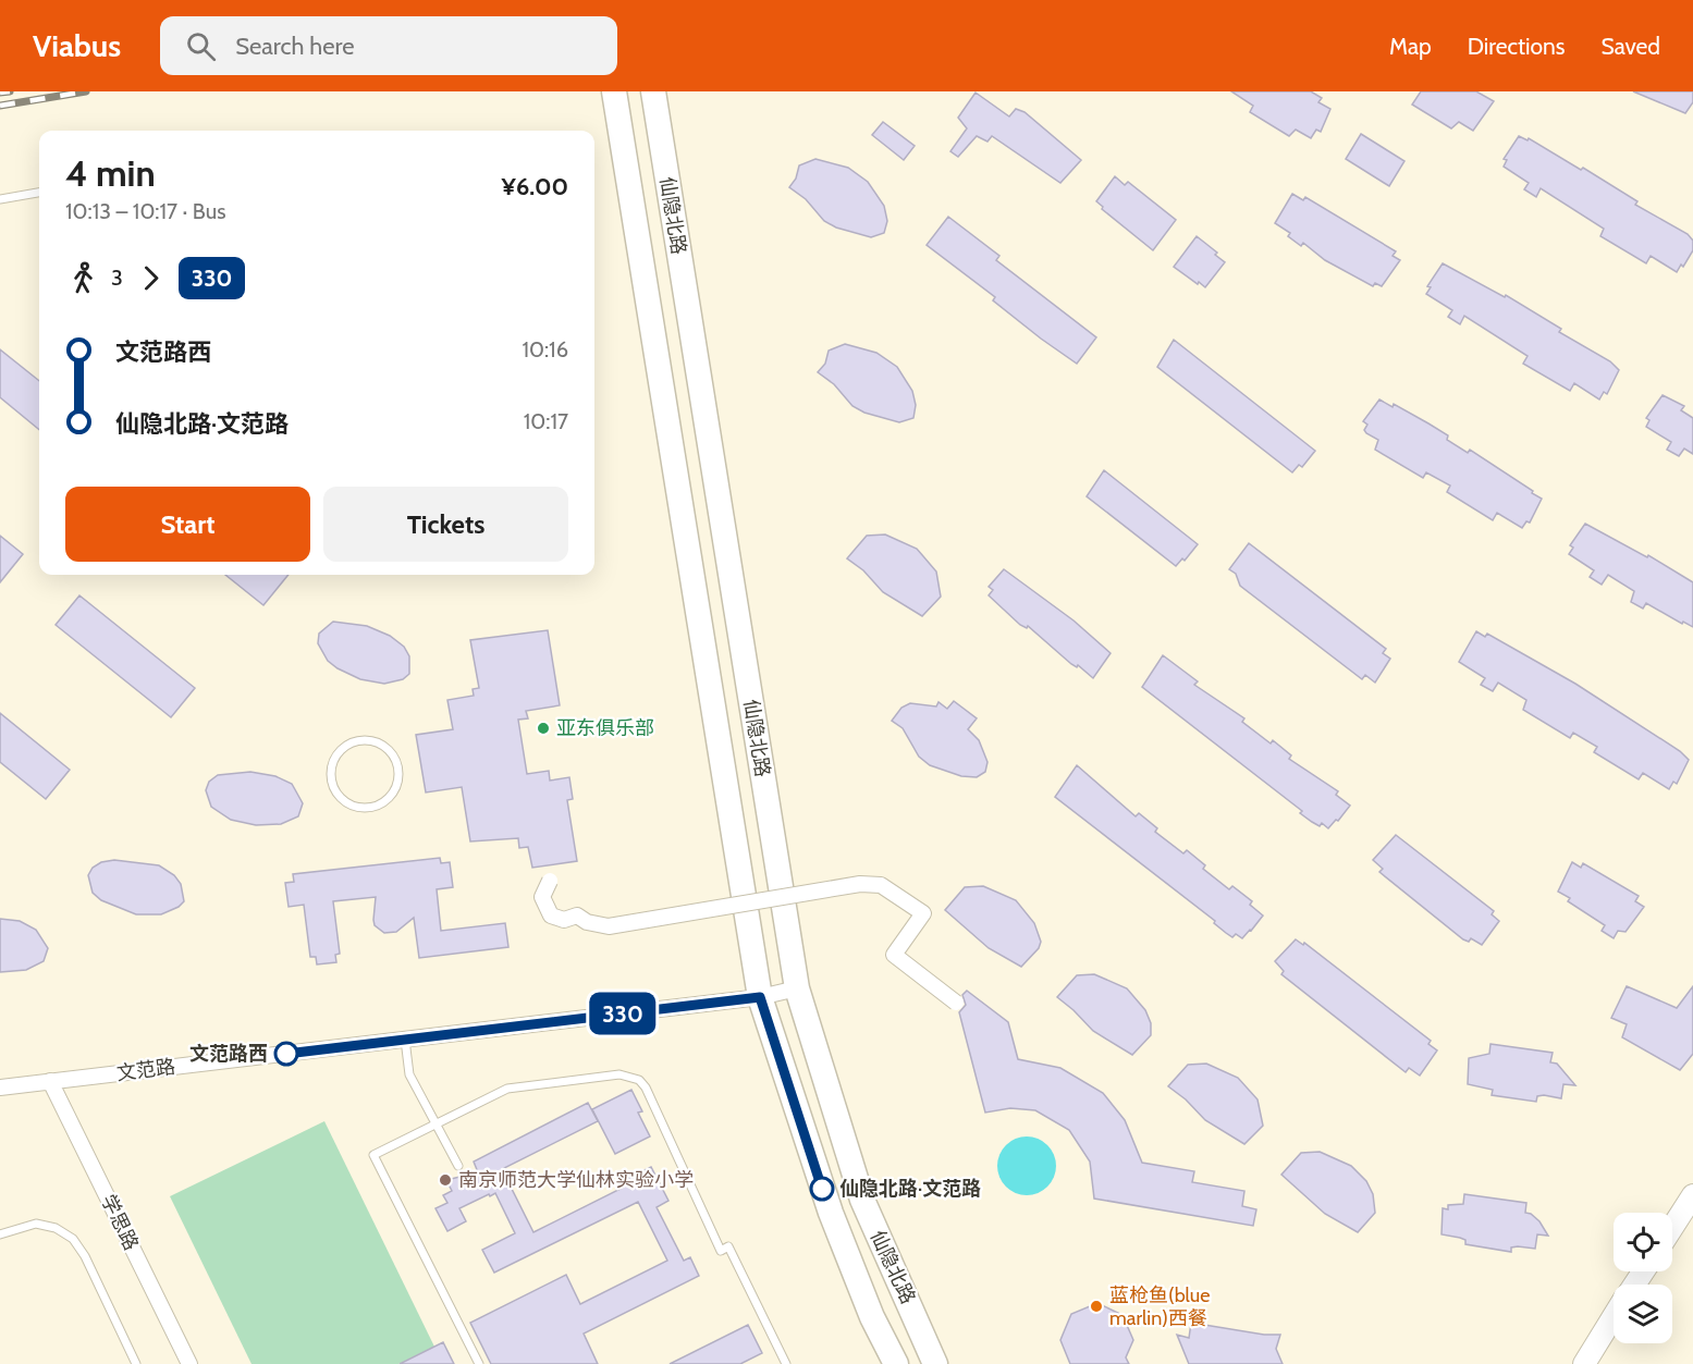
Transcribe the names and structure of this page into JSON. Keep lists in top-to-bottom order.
{
  "streets": {
    "main road": ["仙隐北路"],
    "street": ["文范路", "学思路"]
  },
  "crossings": [
    ["仙隐北路", "文范路"],
    ["文范路", "学思路"]
  ],
  "places": [
    "亚东俱乐部",
    "文范路西",
    "南京师范大学仙林实验小学",
    "仙隐北路·文范路",
    "蓝枪鱼(blue marlin)西餐"
  ],
  "lines": ["bus line 330"],
  "page": {
    "header": "Viabus",
    "search": "Search here",
    "nav": ["Map", "Directions", "Saved"],
    "on_map": "330",
    "heading": ["4 min", "10:13 – 10:17 · Bus", "¥6.00"],
    "legs": ["3", "330"],
    "list": [
      {
        "name": "文范路西",
        "value": "10:16"
      },
      {
        "name": "仙隐北路·文范路",
        "value": "10:17"
      }
    ],
    "buttons": ["Start", "Tickets"]
  }
}
